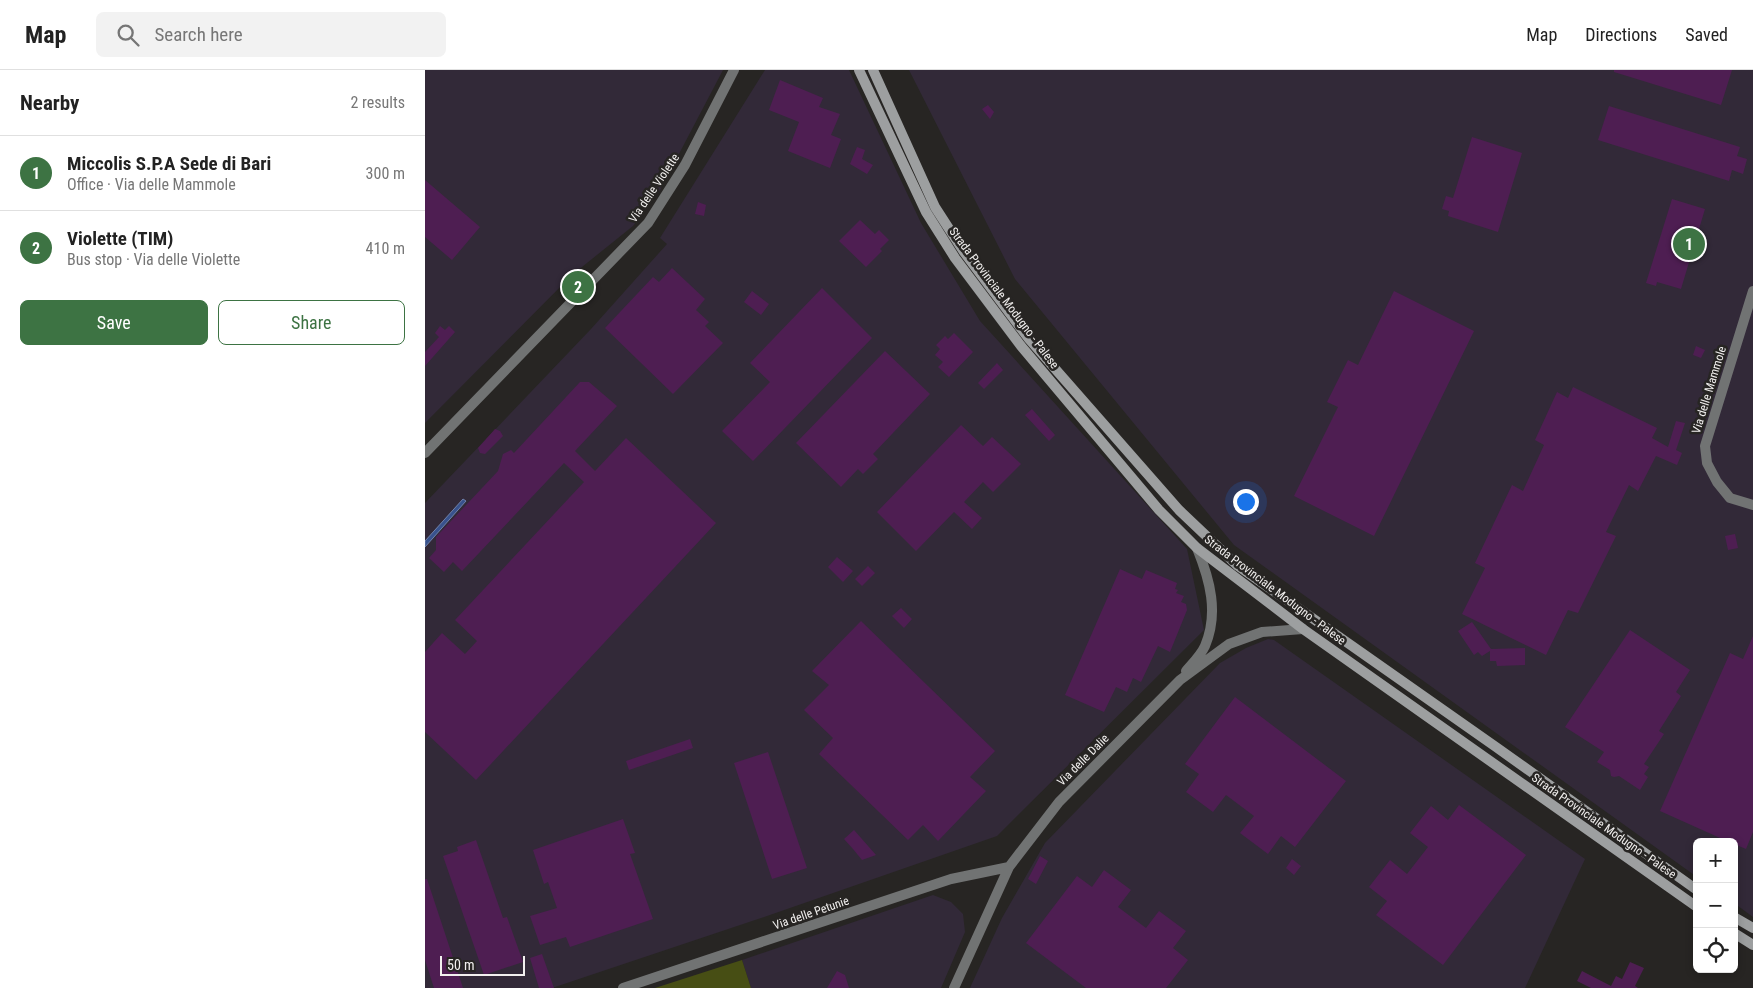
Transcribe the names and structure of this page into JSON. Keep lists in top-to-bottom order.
{
  "streets": {
    "main road": ["Strada Provinciale Modugno - Palese"],
    "street": [
      "Via delle Violette",
      "Via delle Mammole",
      "Via delle Dalie",
      "Via delle Petunie"
    ]
  },
  "crossings": [
    ["Strada Provinciale Modugno - Palese", "Via delle Dalie"],
    ["Via delle Dalie", "Via delle Petunie"]
  ],
  "scale_bar": "50 m",
  "page": {
    "header": "Map",
    "search": "Search here",
    "nav": ["Map", "Directions", "Saved"],
    "heading": ["Nearby", "2 results"],
    "list": [
      {
        "mark": "1",
        "name": "Miccolis S.P.A Sede di Bari",
        "note": "Office · Via delle Mammole",
        "value": "300 m"
      },
      {
        "mark": "2",
        "name": "Violette (TIM)",
        "note": "Bus stop · Via delle Violette",
        "value": "410 m"
      }
    ],
    "pins": ["1", "2"],
    "buttons": ["Save", "Share"],
    "map_buttons": ["+", "−"],
    "scale": "50 m"
  }
}
